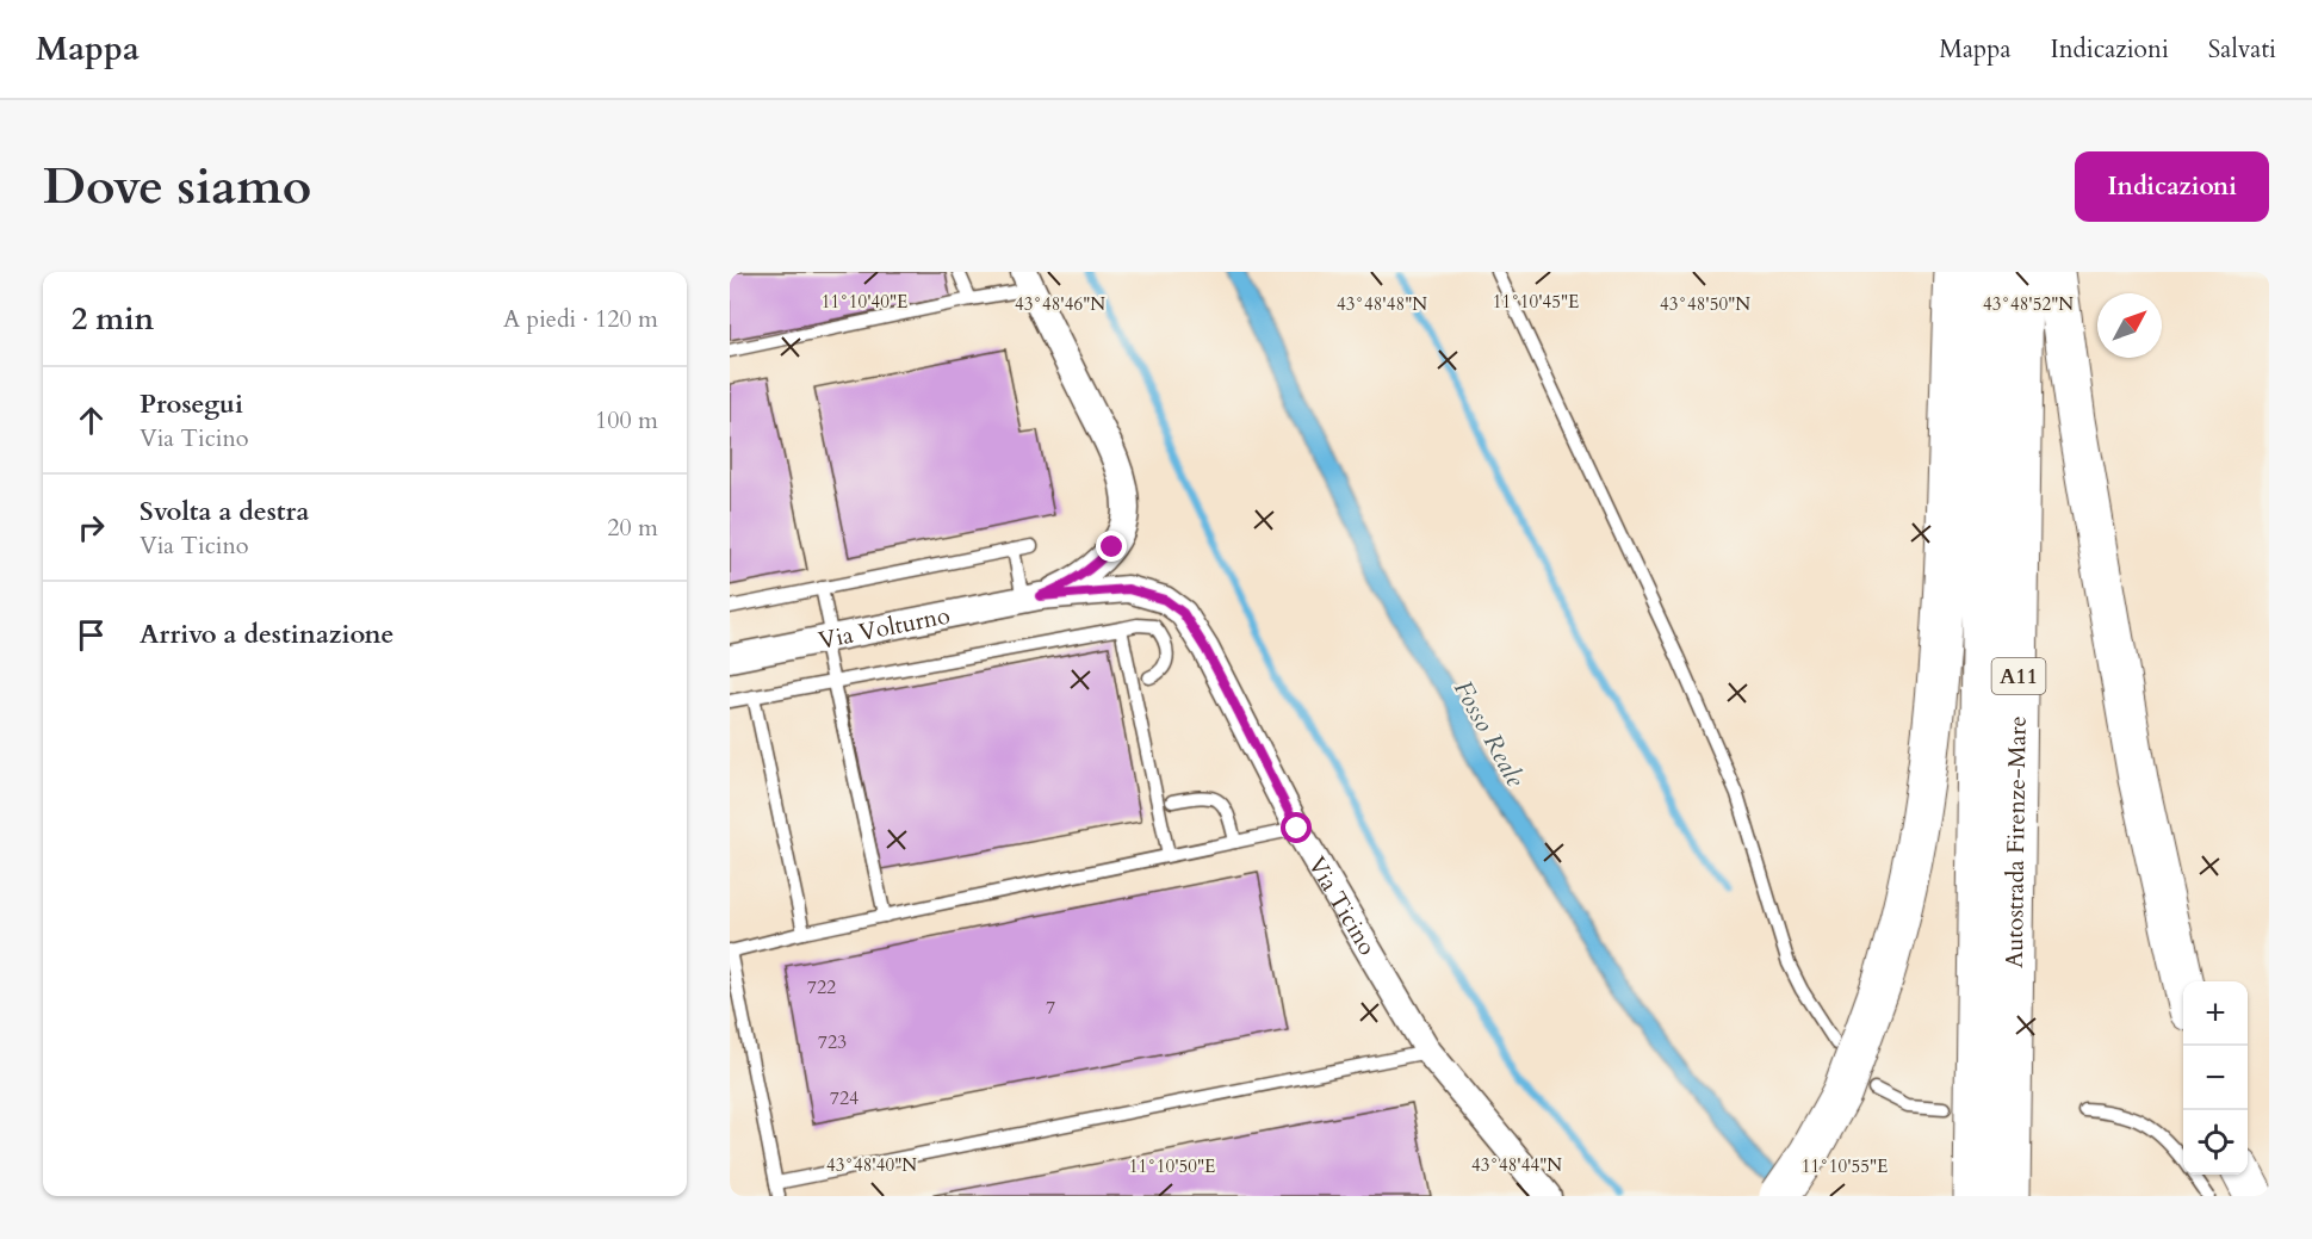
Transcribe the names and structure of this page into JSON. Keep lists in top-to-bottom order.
{
  "streets": {
    "highway": ["A11", "Autostrada Firenze-Mare"],
    "street": ["Via Volturno", "Via Ticino"]
  },
  "crossings": [
    ["Via Volturno", "Via Ticino"]
  ],
  "water": ["Fosso Reale"],
  "house_numbers": [
    "722",
    "7",
    "723",
    "724"
  ],
  "north": "top right",
  "page": {
    "header": "Mappa",
    "nav": ["Mappa", "Indicazioni", "Salvati"],
    "buttons": "Indicazioni",
    "title": "Dove siamo",
    "heading": ["2 min", "A piedi · 120 m"],
    "list": [
      ["Prosegui", "Via Ticino", "100 m"],
      ["Svolta a destra", "Via Ticino", "20 m"],
      "Arrivo a destinazione"
    ],
    "map_buttons": ["+", "−"]
  },
  "coordinates": [
    "11°10'40\"E",
    "11°10'45\"E",
    "43°48'50\"N",
    "43°48'52\"N",
    "43°48'46\"N",
    "43°48'48\"N",
    "43°48'40\"N",
    "43°48'44\"N",
    "11°10'50\"E",
    "11°10'55\"E"
  ]
}
